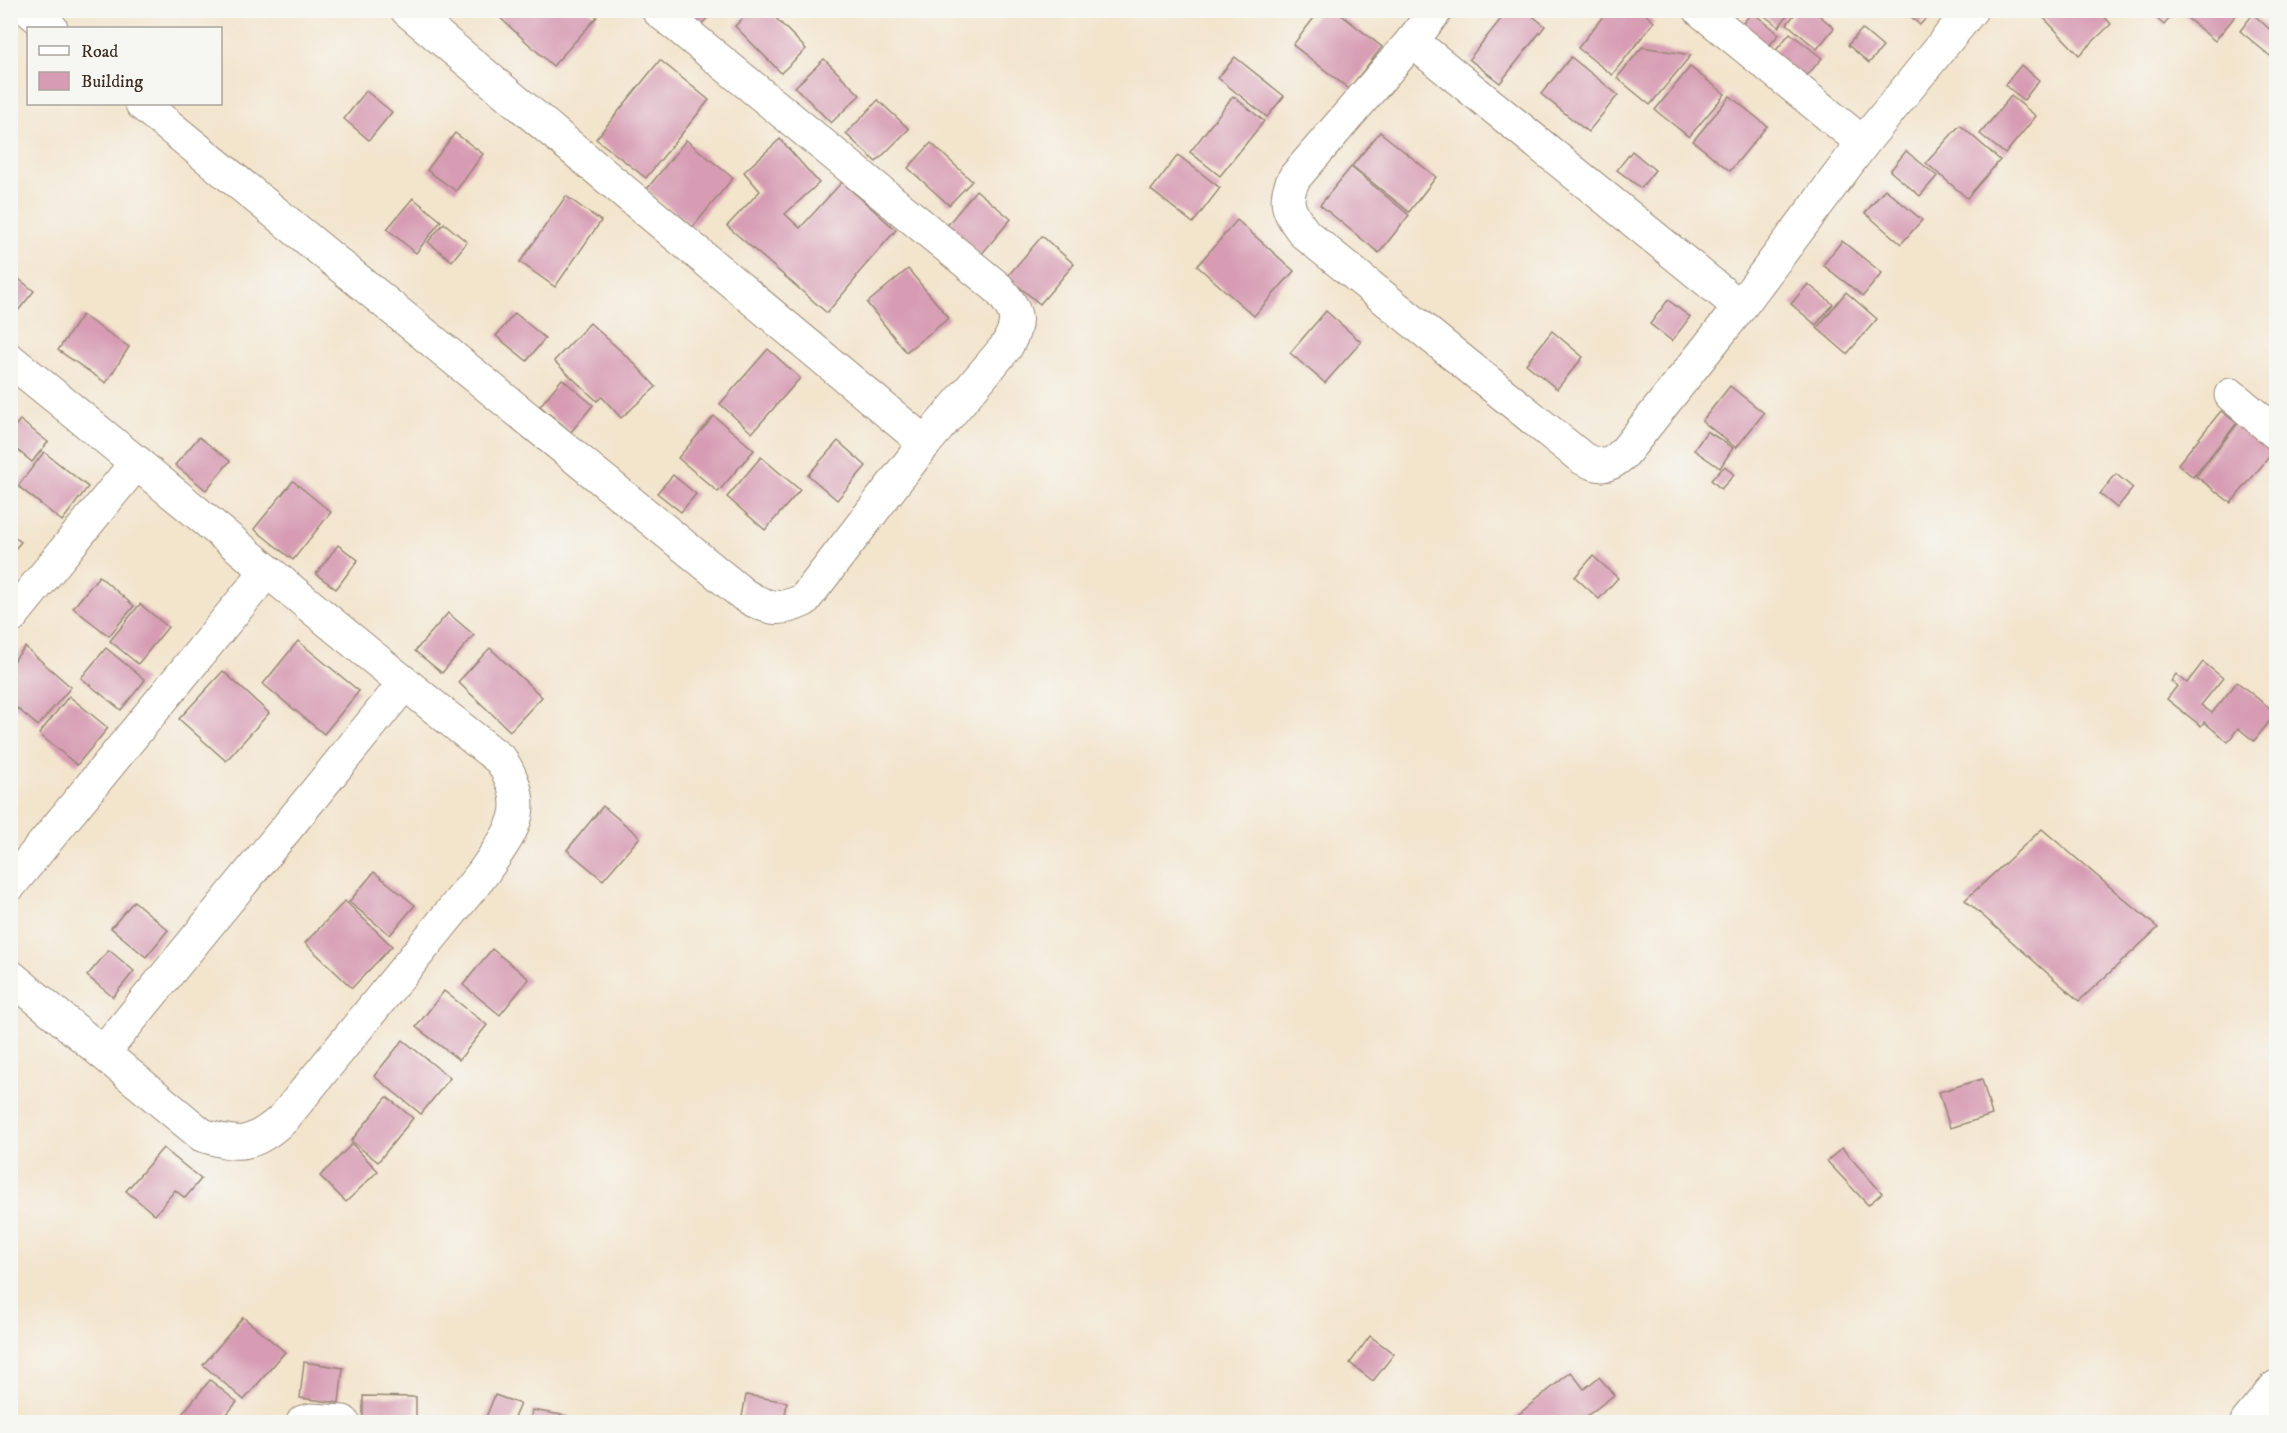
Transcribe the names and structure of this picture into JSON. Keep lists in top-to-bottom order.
{
  "legend": ["Road", "Building"]
}
